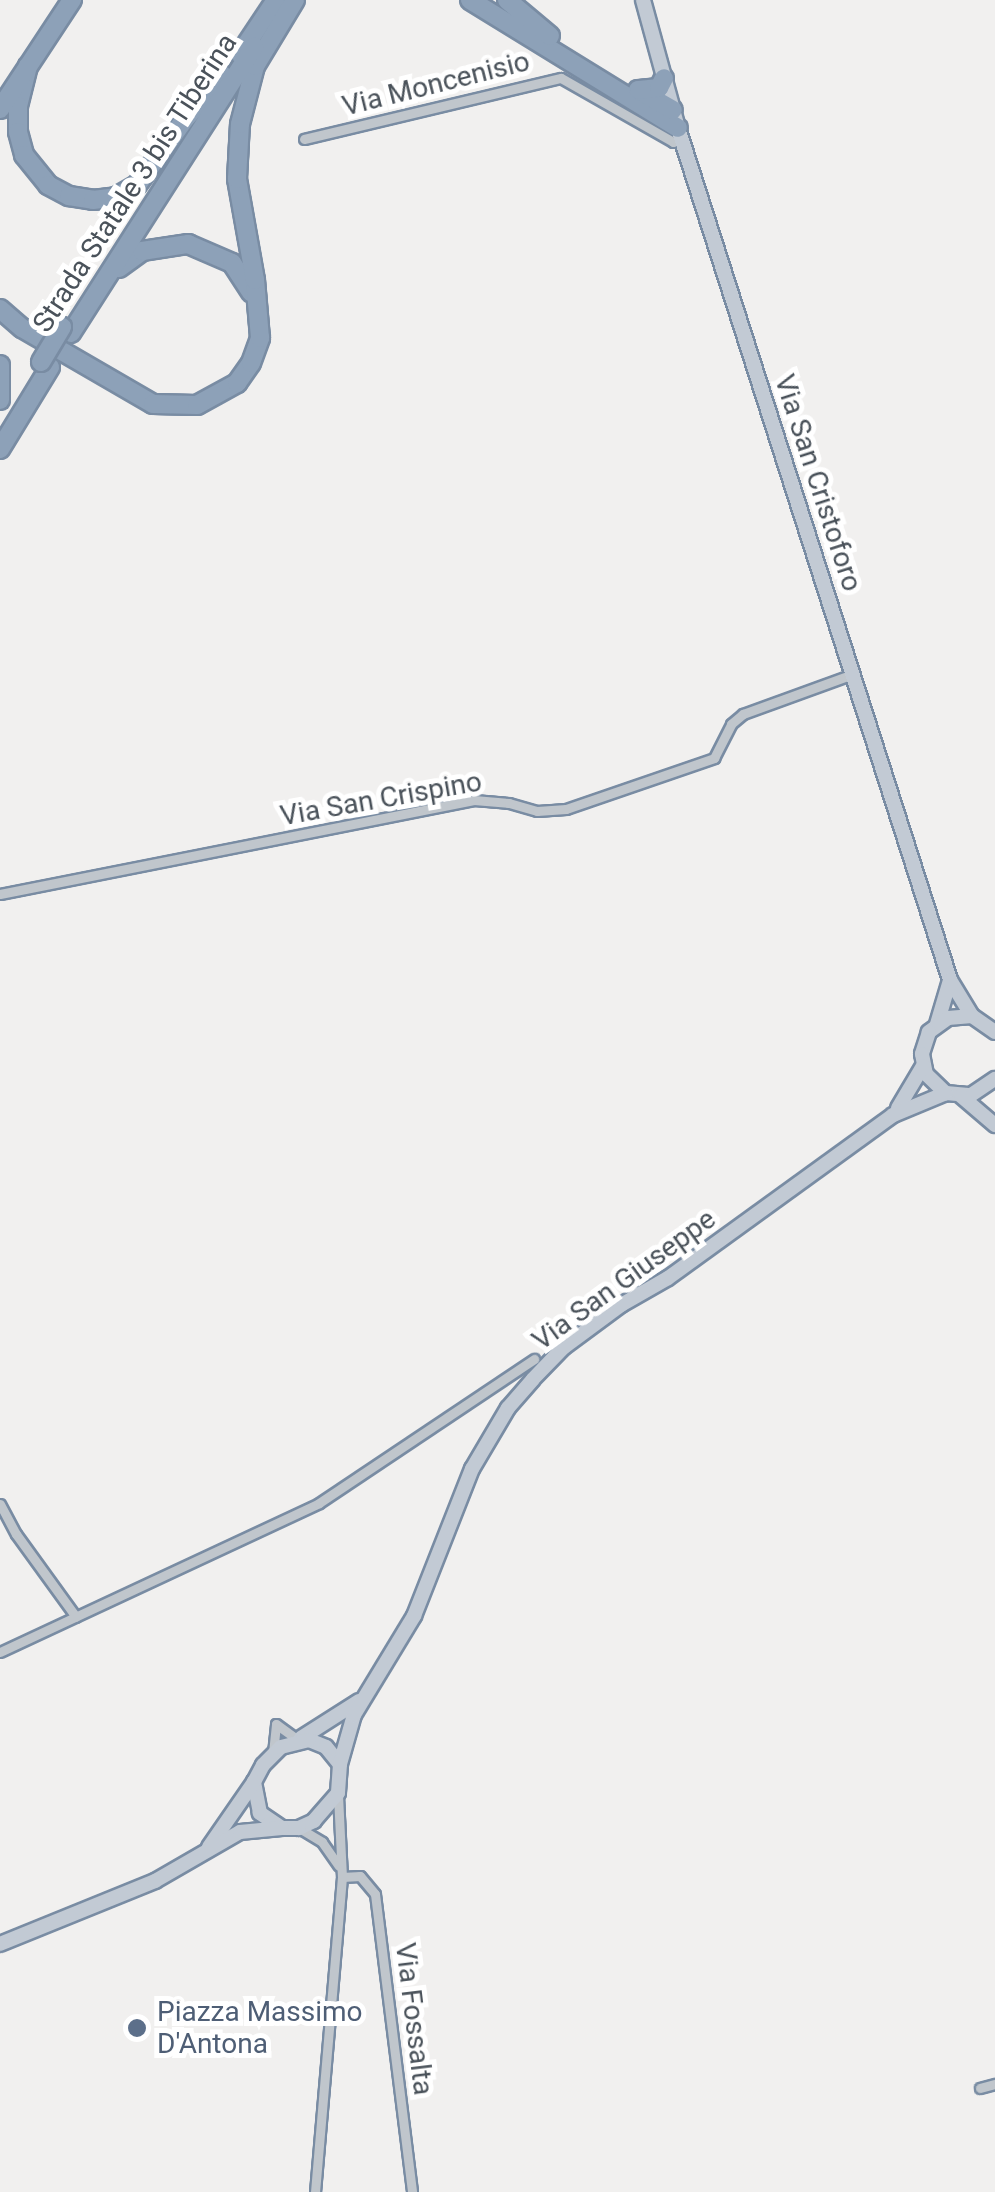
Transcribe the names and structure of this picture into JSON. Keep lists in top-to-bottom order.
{
  "streets": {
    "highway": ["Strada Statale 3 bis Tiberina"],
    "main road": ["Via San Cristoforo", "Via San Giuseppe"],
    "street": ["Via Moncenisio", "Via San Crispino", "Via Fossalta"]
  },
  "crossings": [
    ["Via Moncenisio", "Via San Cristoforo"],
    ["Via San Cristoforo", "Via San Crispino"]
  ],
  "places": ["Piazza Massimo D'Antona"]
}
